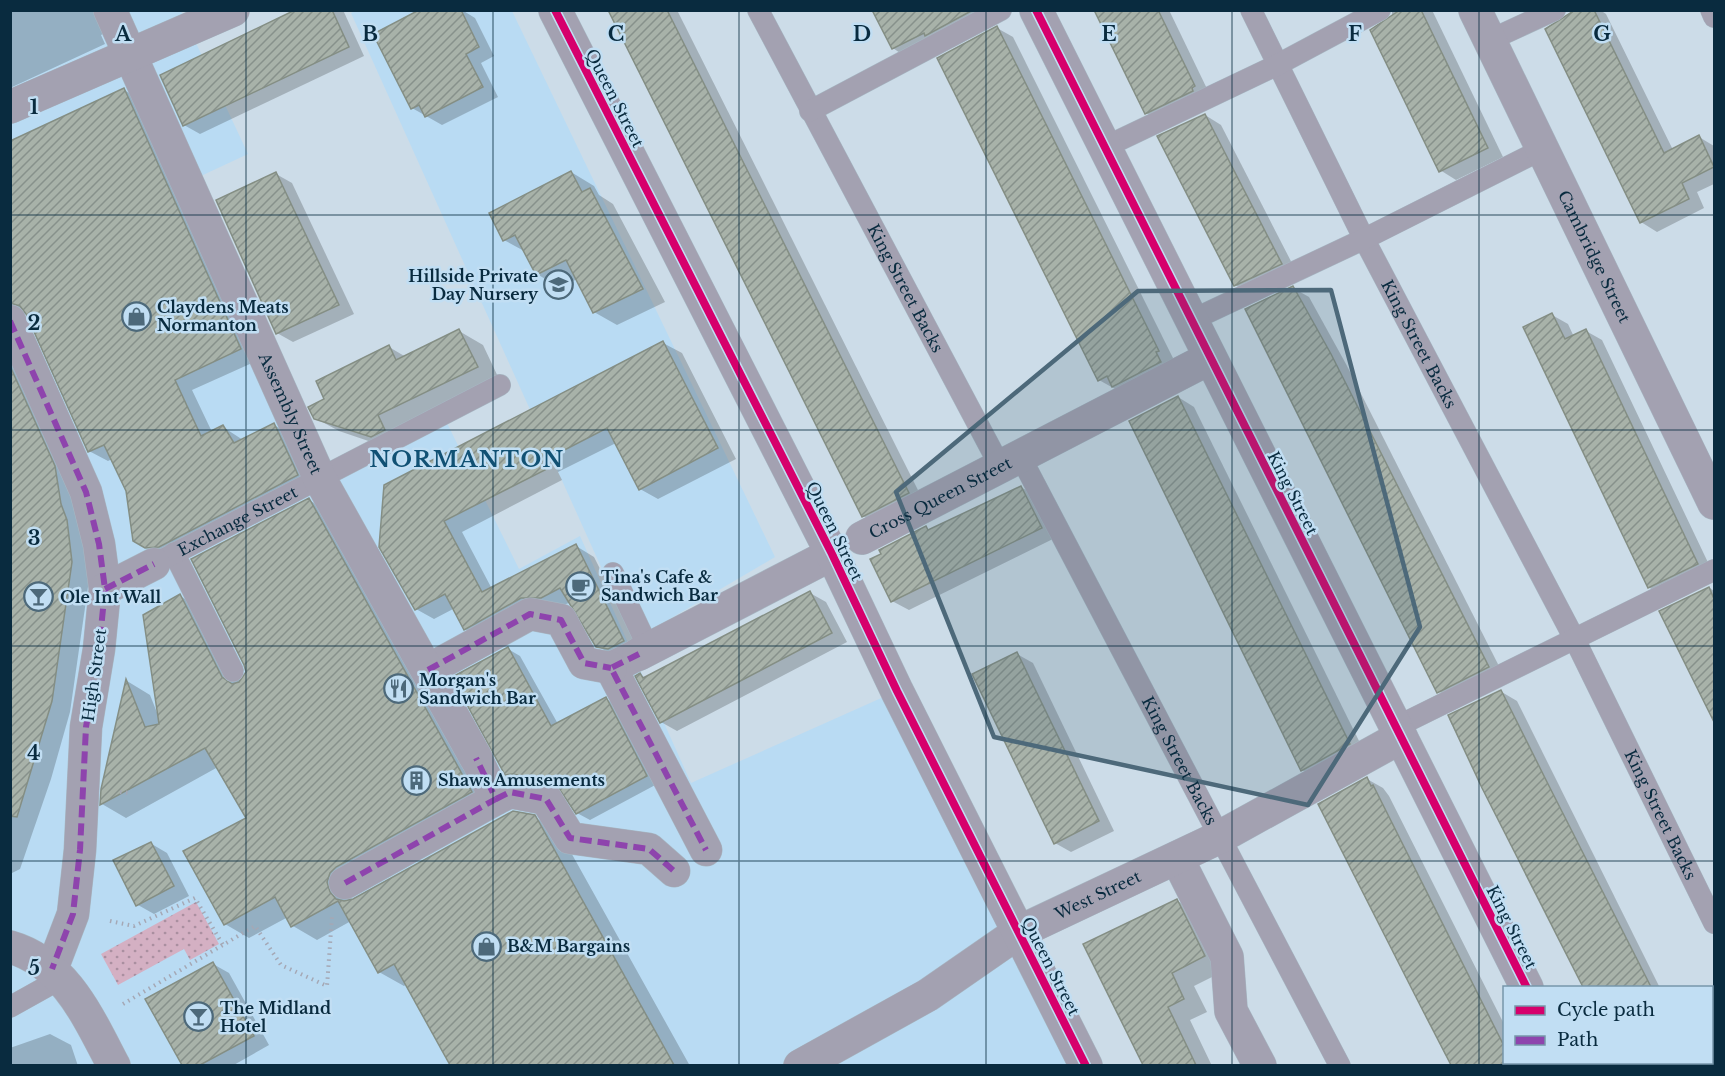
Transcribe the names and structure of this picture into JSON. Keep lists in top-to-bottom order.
{
  "streets": {
    "street": [
      "Queen Street",
      "Cambridge Street",
      "Assembly Street",
      "King Street",
      "Cross Queen Street",
      "Exchange Street",
      "High Street",
      "West Street"
    ],
    "lane": ["King Street Backs"]
  },
  "crossings": [
    ["Queen Street", "West Street"],
    ["King Street Backs", "Cross Queen Street"],
    ["King Street Backs", "West Street"],
    ["Assembly Street", "Exchange Street"],
    ["King Street", "Cross Queen Street"],
    ["King Street", "West Street"],
    ["Exchange Street", "High Street"]
  ],
  "districts": ["NORMANTON"],
  "places": {
    "school or university": ["Hillside Private Day Nursery"],
    "shop": ["Claydens Meats Normanton", "B&M Bargains"],
    "cafe": ["Tina's Cafe & Sandwich Bar"],
    "bar": ["Ole Int Wall", "The Midland Hotel"],
    "restaurant": ["Morgan's Sandwich Bar"],
    "building": ["Shaws Amusements"]
  },
  "legend": ["Cycle path", "Path"],
  "grid": {
    "columns": [
      "A",
      "B",
      "C",
      "D",
      "E",
      "F",
      "G"
    ],
    "rows": [
      "1",
      "2",
      "3",
      "4",
      "5"
    ]
  }
}
